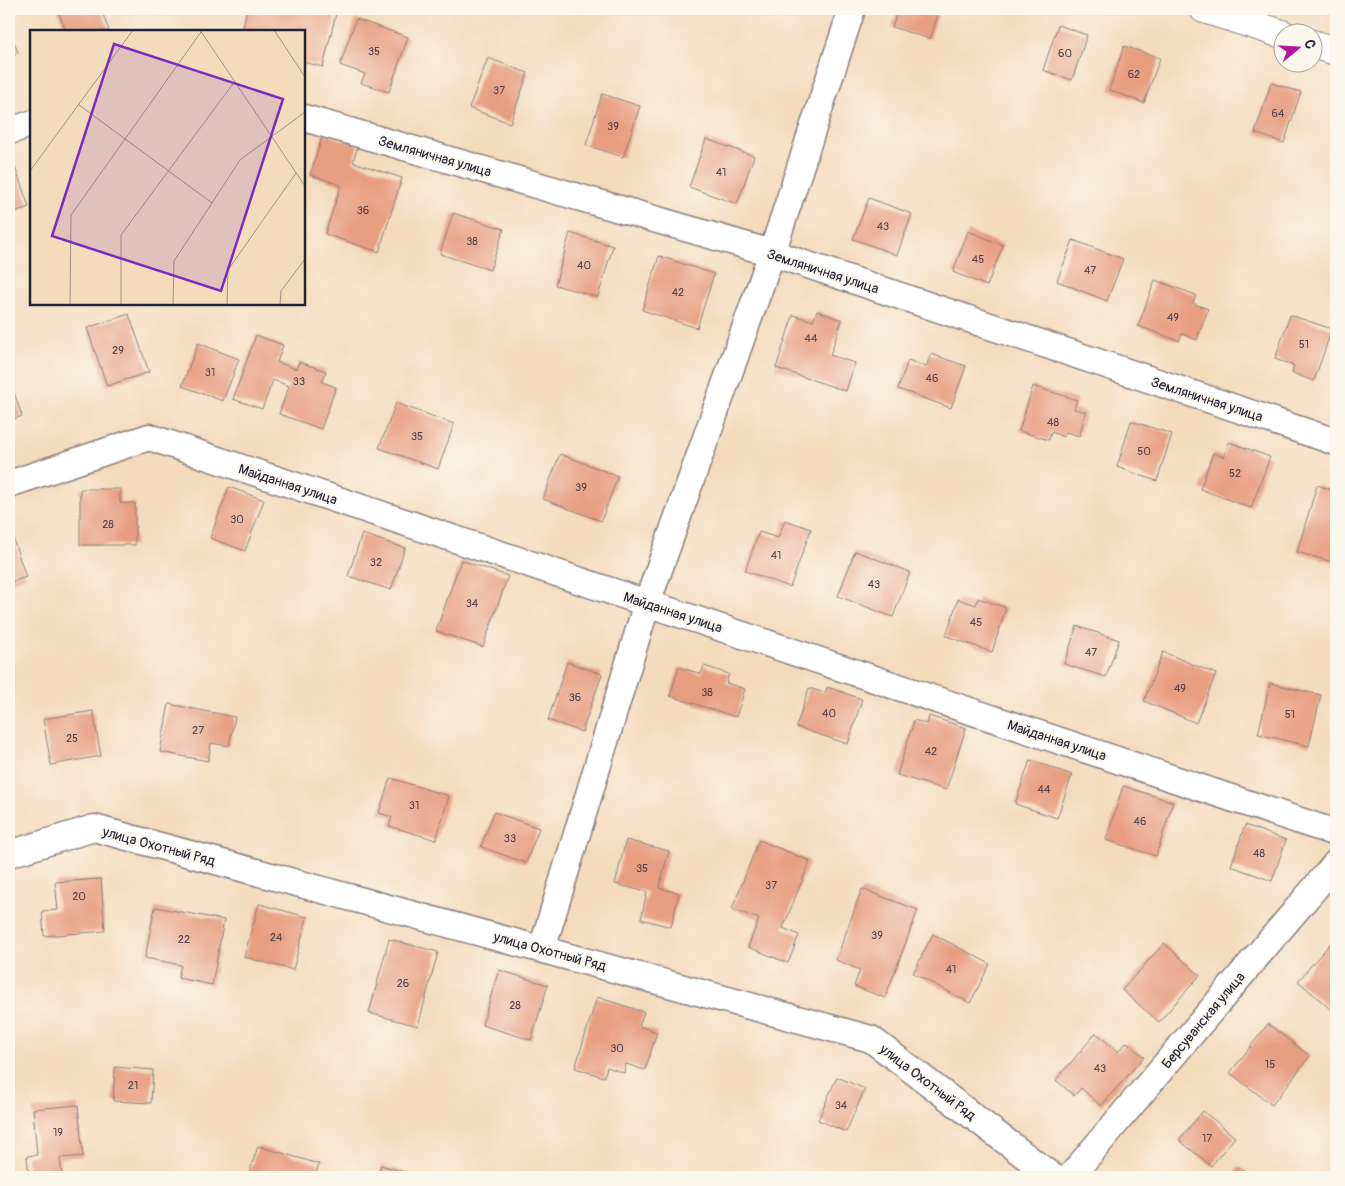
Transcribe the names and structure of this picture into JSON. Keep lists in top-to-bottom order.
{
  "streets": {
    "street": [
      "Земляничная улица",
      "Майданная улица",
      "улица Охотный Ряд",
      "Берсуванская улица"
    ]
  },
  "house_numbers": [
    "35",
    "60",
    "62",
    "37",
    "64",
    "39",
    "41",
    "36",
    "43",
    "38",
    "45",
    "40",
    "47",
    "42",
    "49",
    "44",
    "51",
    "29",
    "31",
    "46",
    "33",
    "48",
    "35",
    "50",
    "52",
    "39",
    "30",
    "28",
    "41",
    "32",
    "43",
    "34",
    "45",
    "47",
    "49",
    "38",
    "36",
    "40",
    "51",
    "27",
    "25",
    "42",
    "44",
    "31",
    "46",
    "33",
    "48",
    "35",
    "37",
    "20",
    "39",
    "24",
    "22",
    "41",
    "26",
    "28",
    "30",
    "15",
    "43",
    "21",
    "34",
    "19",
    "17"
  ],
  "north": "right"
}
